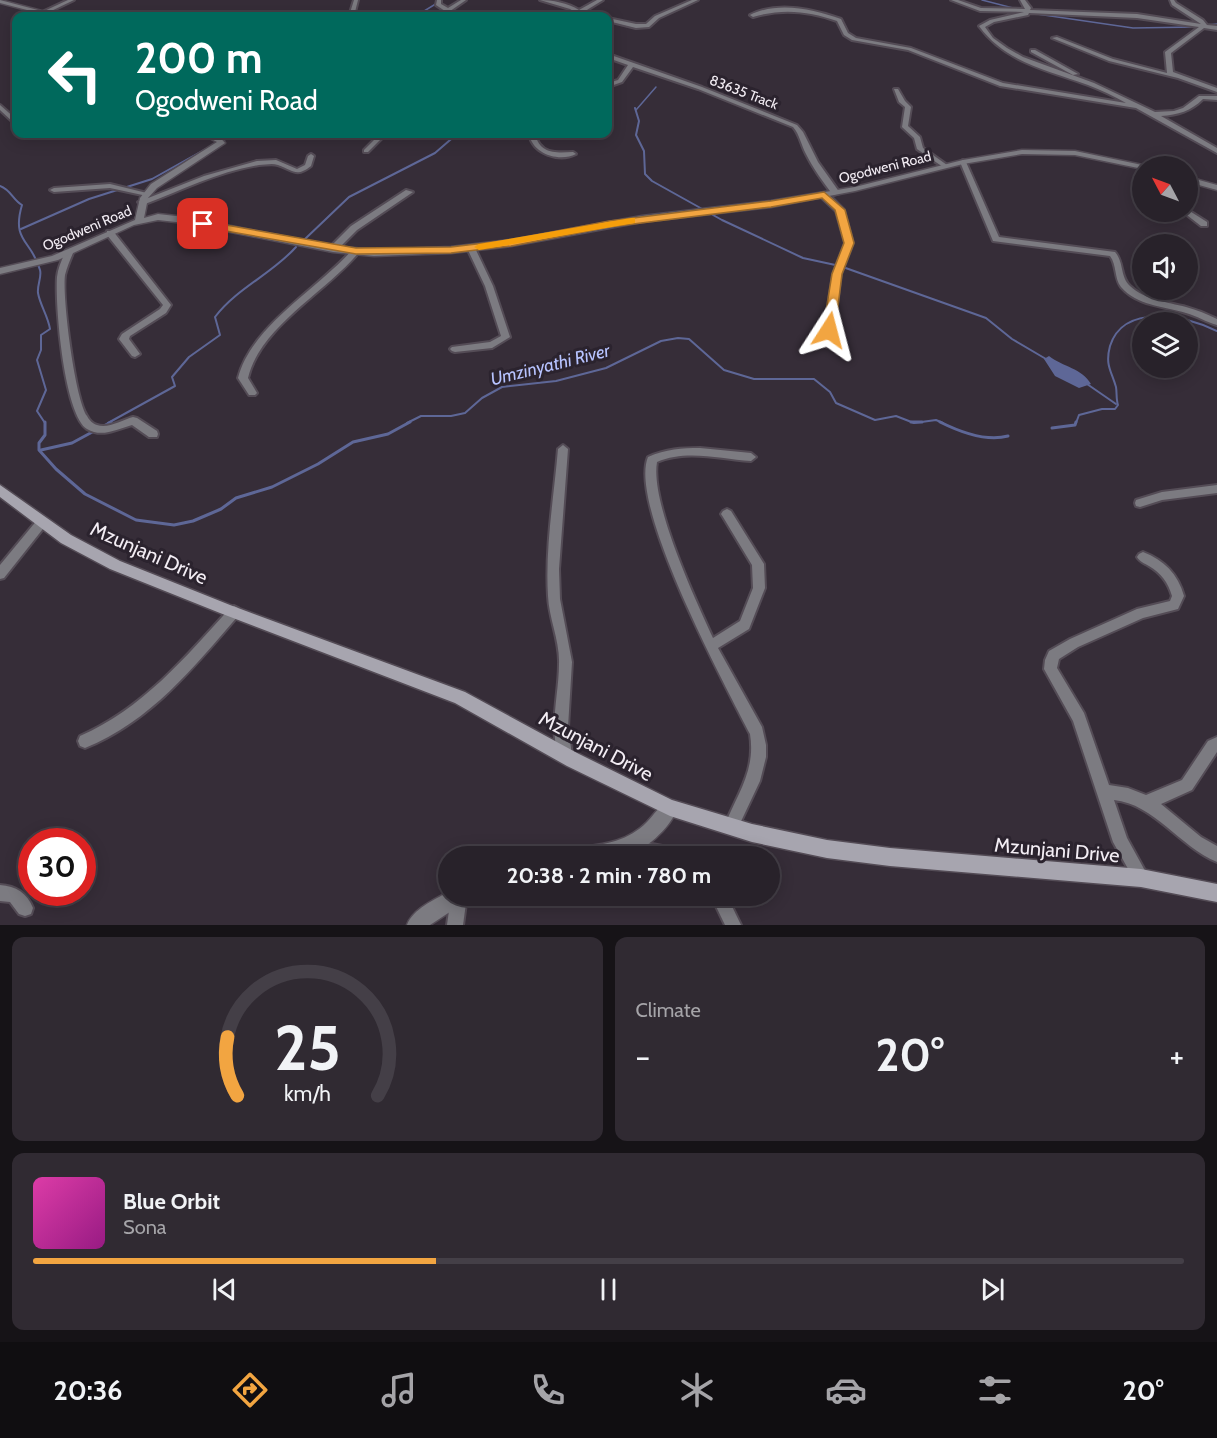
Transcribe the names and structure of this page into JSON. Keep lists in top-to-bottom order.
{
  "streets": {
    "main road": ["Mzunjani Drive"],
    "street": ["83635 Track", "Ogodweni Road"]
  },
  "crossings": [
    ["83635 Track", "Ogodweni Road"]
  ],
  "water": ["Umzinyathi River"],
  "north": "top left",
  "page": {
    "turn": ["200 m", "Ogodweni Road"],
    "limit": "30",
    "trip": "20:38 · 2 min · 780 m",
    "tile": "Climate",
    "heat": ["−", "20°", "+"],
    "song": ["Blue Orbit", "Sona"],
    "tabs": ["20:36", "20°"],
    "gauge": ["25", "km/h"]
  }
}
